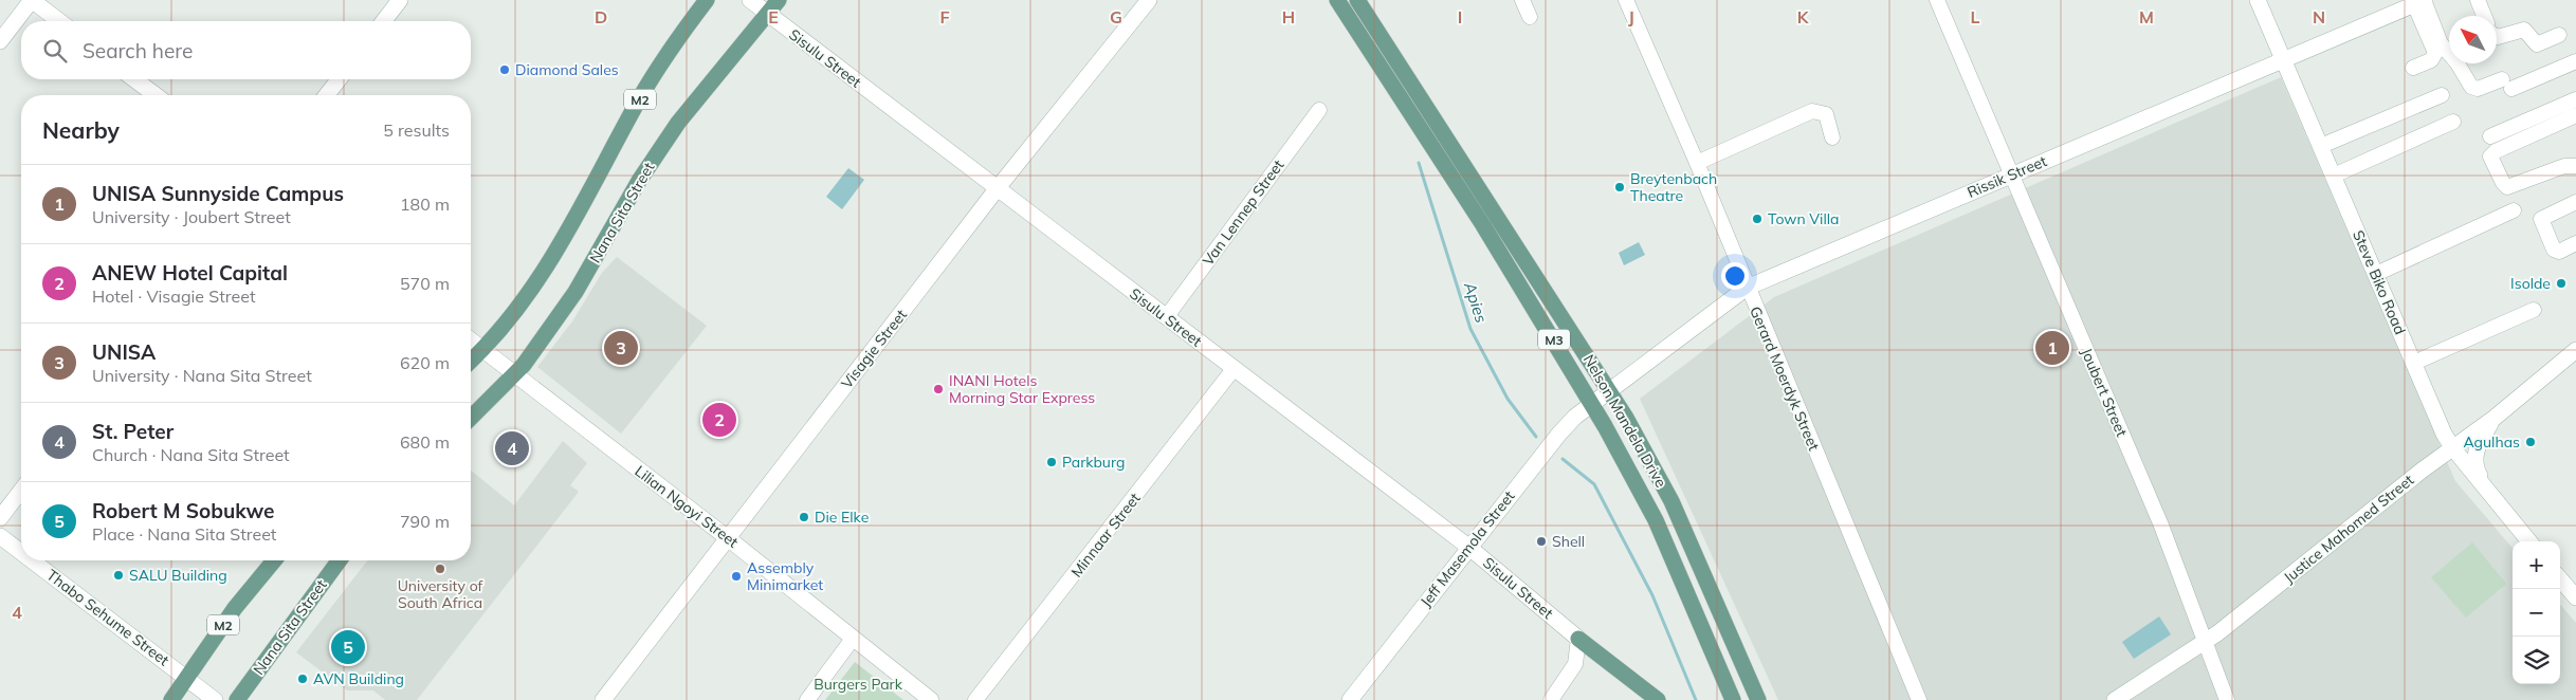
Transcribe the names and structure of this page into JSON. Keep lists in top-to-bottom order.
{
  "streets": {
    "main road": [
      "Sisulu Street",
      "M2",
      "Rissik Street",
      "Nana Sita Street",
      "Steve Biko Road",
      "M3",
      "Visagie Street",
      "Nelson Mandela Drive",
      "Lilian Ngoyi Street",
      "Justice Mahomed Street",
      "Jeff Masemola Street",
      "Thabo Sehume Street"
    ],
    "street": [
      "Van Lennep Street",
      "Gerard Moerdyk Street",
      "Joubert Street",
      "Minnaar Street"
    ]
  },
  "crossings": [
    ["Sisulu Street", "Nana Sita Street"],
    ["Sisulu Street", "Van Lennep Street"],
    ["Sisulu Street", "Visagie Street"],
    ["Sisulu Street", "Minnaar Street"],
    ["Sisulu Street", "Jeff Masemola Street"],
    ["M2", "Lilian Ngoyi Street"],
    ["M2", "Thabo Sehume Street"],
    ["Rissik Street", "Steve Biko Road"],
    ["Rissik Street", "Gerard Moerdyk Street"],
    ["Rissik Street", "Joubert Street"],
    ["Rissik Street", "Nelson Mandela Drive"],
    ["Rissik Street", "Jeff Masemola Street"],
    ["Nana Sita Street", "Lilian Ngoyi Street"],
    ["Steve Biko Road", "Justice Mahomed Street"],
    ["Visagie Street", "Lilian Ngoyi Street"],
    ["Joubert Street", "Justice Mahomed Street"],
    ["Nelson Mandela Drive", "Jeff Masemola Street"]
  ],
  "water": ["Apies"],
  "parks": ["Burgers Park"],
  "places": [
    "Diamond Sales",
    "Breytenbach Theatre",
    "Town Villa",
    "Isolde",
    "INANI Hotels Morning Star Express",
    "Agulhas",
    "Parkburg",
    "Die Elke",
    "Shell",
    "University of South Africa",
    "SALU Building",
    "Assembly Minimarket",
    "AVN Building"
  ],
  "north": "top left",
  "page": {
    "search": "Search here",
    "heading": ["Nearby", "5 results"],
    "list": [
      {
        "mark": "1",
        "name": "UNISA Sunnyside Campus",
        "note": "University · Joubert Street",
        "value": "180 m"
      },
      {
        "mark": "2",
        "name": "ANEW Hotel Capital",
        "note": "Hotel · Visagie Street",
        "value": "570 m"
      },
      {
        "mark": "3",
        "name": "UNISA",
        "note": "University · Nana Sita Street",
        "value": "620 m"
      },
      {
        "mark": "4",
        "name": "St. Peter",
        "note": "Church · Nana Sita Street",
        "value": "680 m"
      },
      {
        "mark": "5",
        "name": "Robert M Sobukwe",
        "note": "Place · Nana Sita Street",
        "value": "790 m"
      }
    ],
    "pins": [
      "1",
      "3",
      "2",
      "4",
      "5"
    ],
    "map_buttons": ["+", "−"]
  },
  "grid": {
    "columns": [
      "D",
      "E",
      "F",
      "G",
      "H",
      "I",
      "J",
      "K",
      "L",
      "M",
      "N"
    ],
    "rows": ["4"]
  }
}
